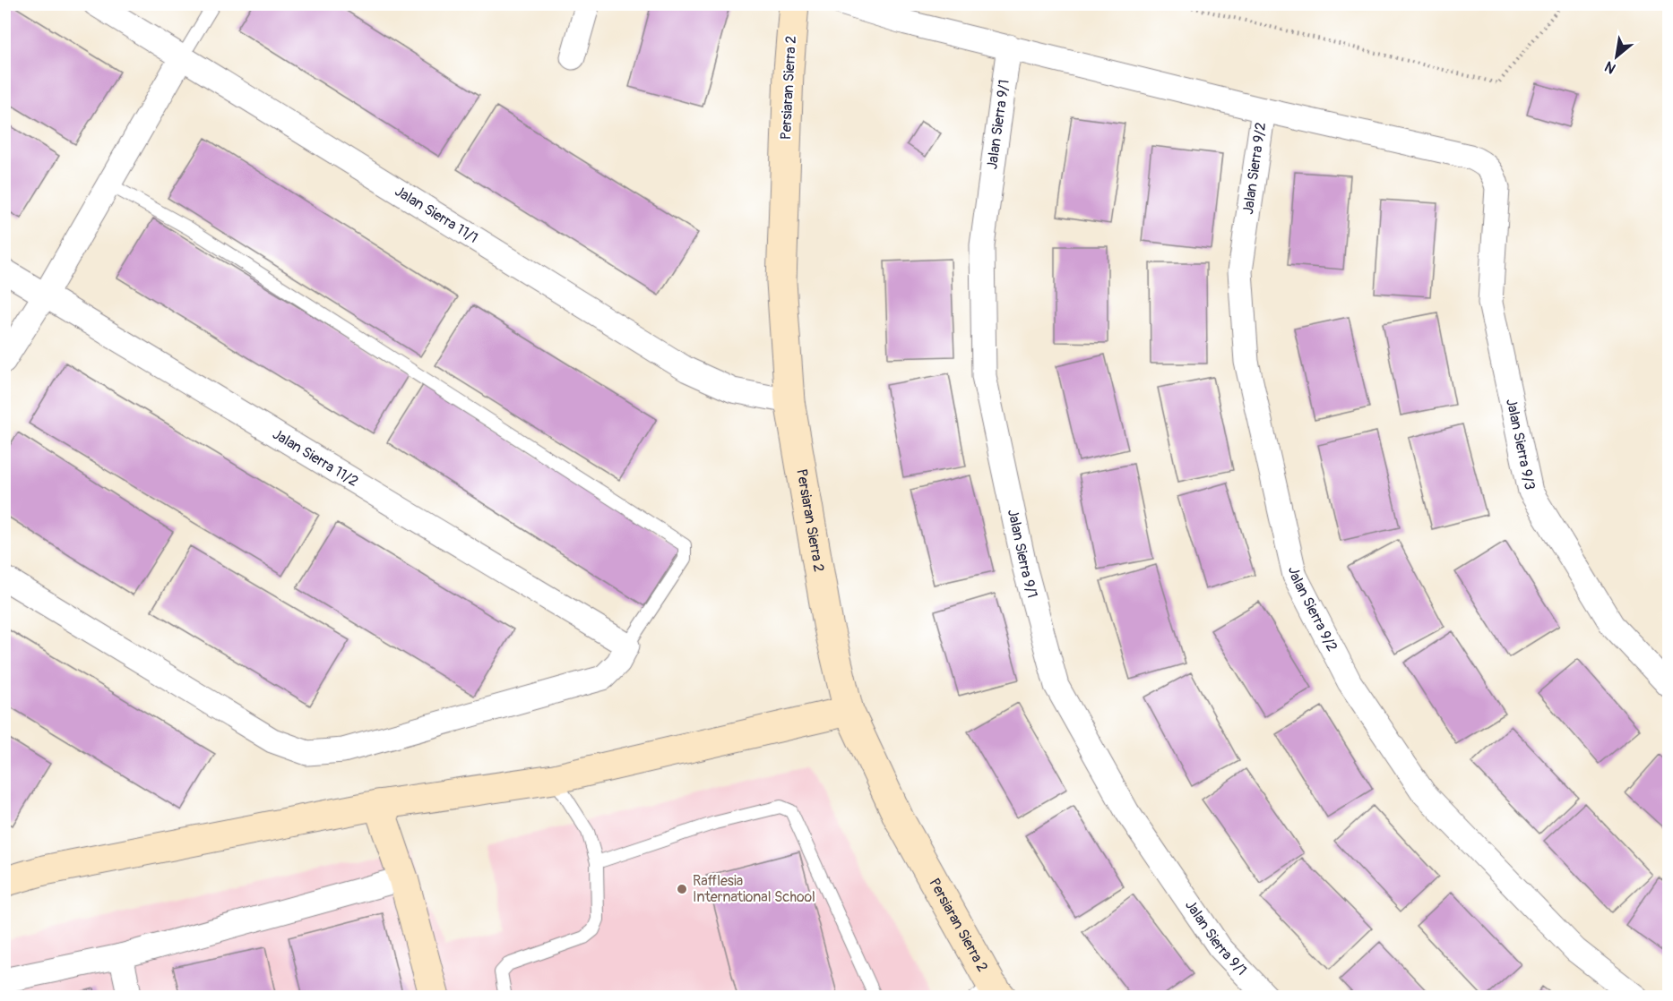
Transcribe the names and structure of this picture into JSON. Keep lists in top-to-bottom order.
{
  "streets": {
    "street": [
      "Persiaran Sierra 2",
      "Jalan Sierra 9/1",
      "Jalan Sierra 9/2",
      "Jalan Sierra 11/1",
      "Jalan Sierra 9/3",
      "Jalan Sierra 11/2"
    ]
  },
  "crossings": [
    ["Persiaran Sierra 2", "Jalan Sierra 11/1"],
    ["Jalan Sierra 9/2", "Jalan Sierra 9/3"]
  ],
  "places": ["Rafflesia International School"],
  "north": "bottom left"
}
